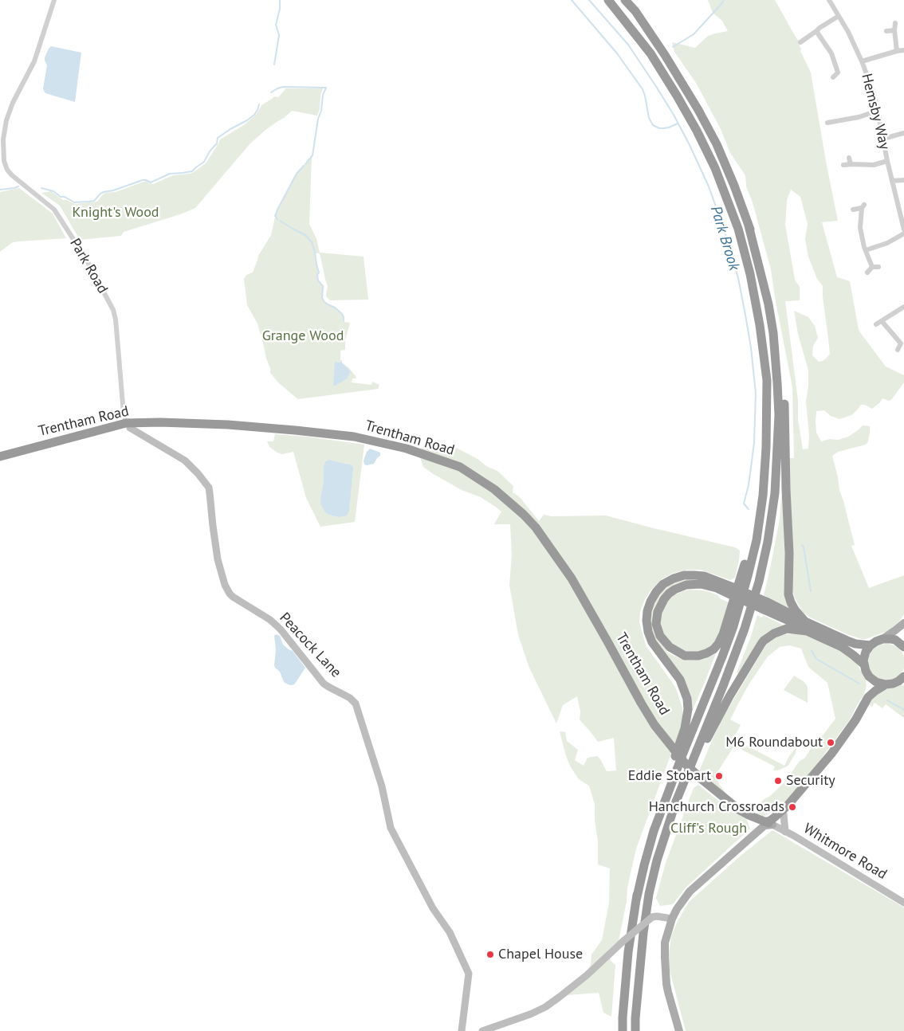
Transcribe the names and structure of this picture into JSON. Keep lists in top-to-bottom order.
{
  "streets": {
    "highway": ["Trentham Road"],
    "street": [
      "Hemsby Way",
      "Park Road",
      "Peacock Lane",
      "Whitmore Road"
    ]
  },
  "crossings": [
    ["Park Road", "Trentham Road"],
    ["Park Road", "Peacock Lane"],
    ["Trentham Road", "Peacock Lane"],
    ["Trentham Road", "Whitmore Road"]
  ],
  "water": ["Park Brook"],
  "parks": ["Knight's Wood", "Grange Wood", "Cliff's Rough"],
  "places": [
    "M6 Roundabout",
    "Eddie Stobart",
    "Security",
    "Hanchurch Crossroads",
    "Chapel House"
  ]
}
